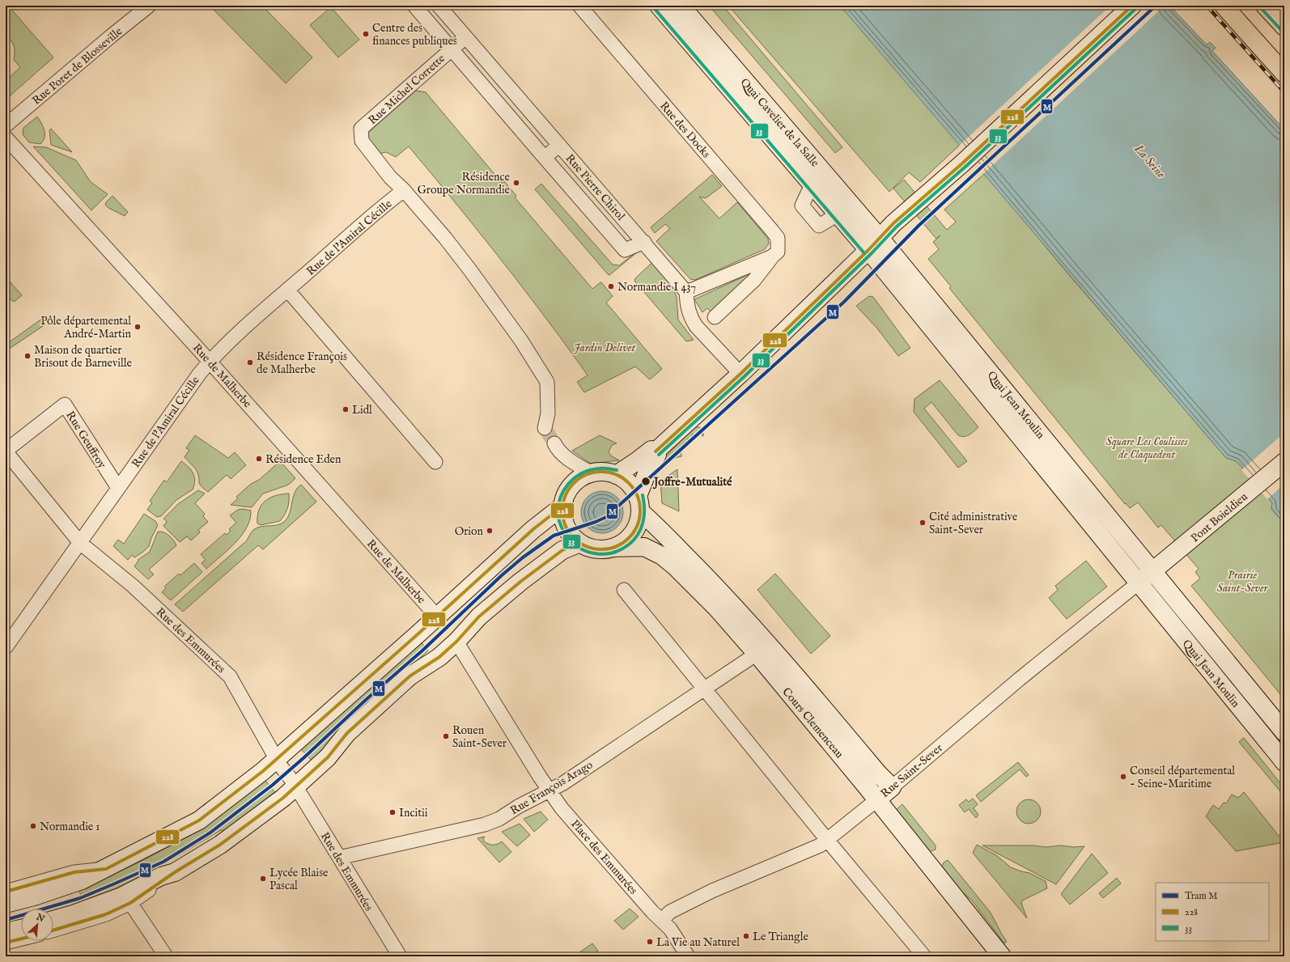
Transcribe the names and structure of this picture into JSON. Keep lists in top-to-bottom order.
{
  "streets": {
    "street": [
      "Rue Poret de Blosseville",
      "Rue Michel Corrette",
      "Quai Cavelier de la Salle",
      "Rue des Docks",
      "Rue Pierre Chirol",
      "Rue de l'Amiral Cécille",
      "Rue de Malherbe",
      "Quai Jean Moulin",
      "Rue Geuffroy",
      "Pont Boieldieu",
      "Rue des Emmurées",
      "Cours Clemenceau",
      "Rue Saint-Sever",
      "Rue François Arago",
      "Place des Emmurées"
    ]
  },
  "crossings": [
    ["Rue Michel Corrette", "Rue Pierre Chirol"],
    ["Rue Michel Corrette", "Rue de l'Amiral Cécille"],
    ["Quai Cavelier de la Salle", "Quai Jean Moulin"],
    ["Rue de l'Amiral Cécille", "Rue de Malherbe"],
    ["Rue de l'Amiral Cécille", "Rue Geuffroy"],
    ["Rue de l'Amiral Cécille", "Rue des Emmurées"],
    ["Quai Jean Moulin", "Pont Boieldieu"],
    ["Quai Jean Moulin", "Rue Saint-Sever"],
    ["Rue Geuffroy", "Rue des Emmurées"],
    ["Rue des Emmurées", "Rue François Arago"],
    ["Cours Clemenceau", "Rue Saint-Sever"],
    ["Cours Clemenceau", "Rue François Arago"],
    ["Rue Saint-Sever", "Place des Emmurées"],
    ["Rue François Arago", "Place des Emmurées"]
  ],
  "water": ["La Seine"],
  "parks": ["Jardin Delivet", "Square Les Coulisses de Claquedent", "Prairie Saint-Sever"],
  "places": [
    "Centre des finances publiques",
    "Résidence Groupe Normandie",
    "Normandie I 437",
    "Pôle départemental André-Martin",
    "Maison de quartier Brisout de Barneville",
    "Résidence François de Malherbe",
    "Lidl",
    "Résidence Eden",
    "Joffre-Mutualité",
    "Cité administrative Saint-Sever",
    "Orion",
    "Rouen Saint-Sever",
    "Conseil départemental - Seine-Maritime",
    "Incitii",
    "Normandie 1",
    "Lycée Blaise Pascal",
    "Le Triangle",
    "La Vie au Naturel"
  ],
  "lines": ["tram line M", "transit line 228", "transit line 33"],
  "legend": ["Tram M", "228", "33"],
  "north": "top right"
}
